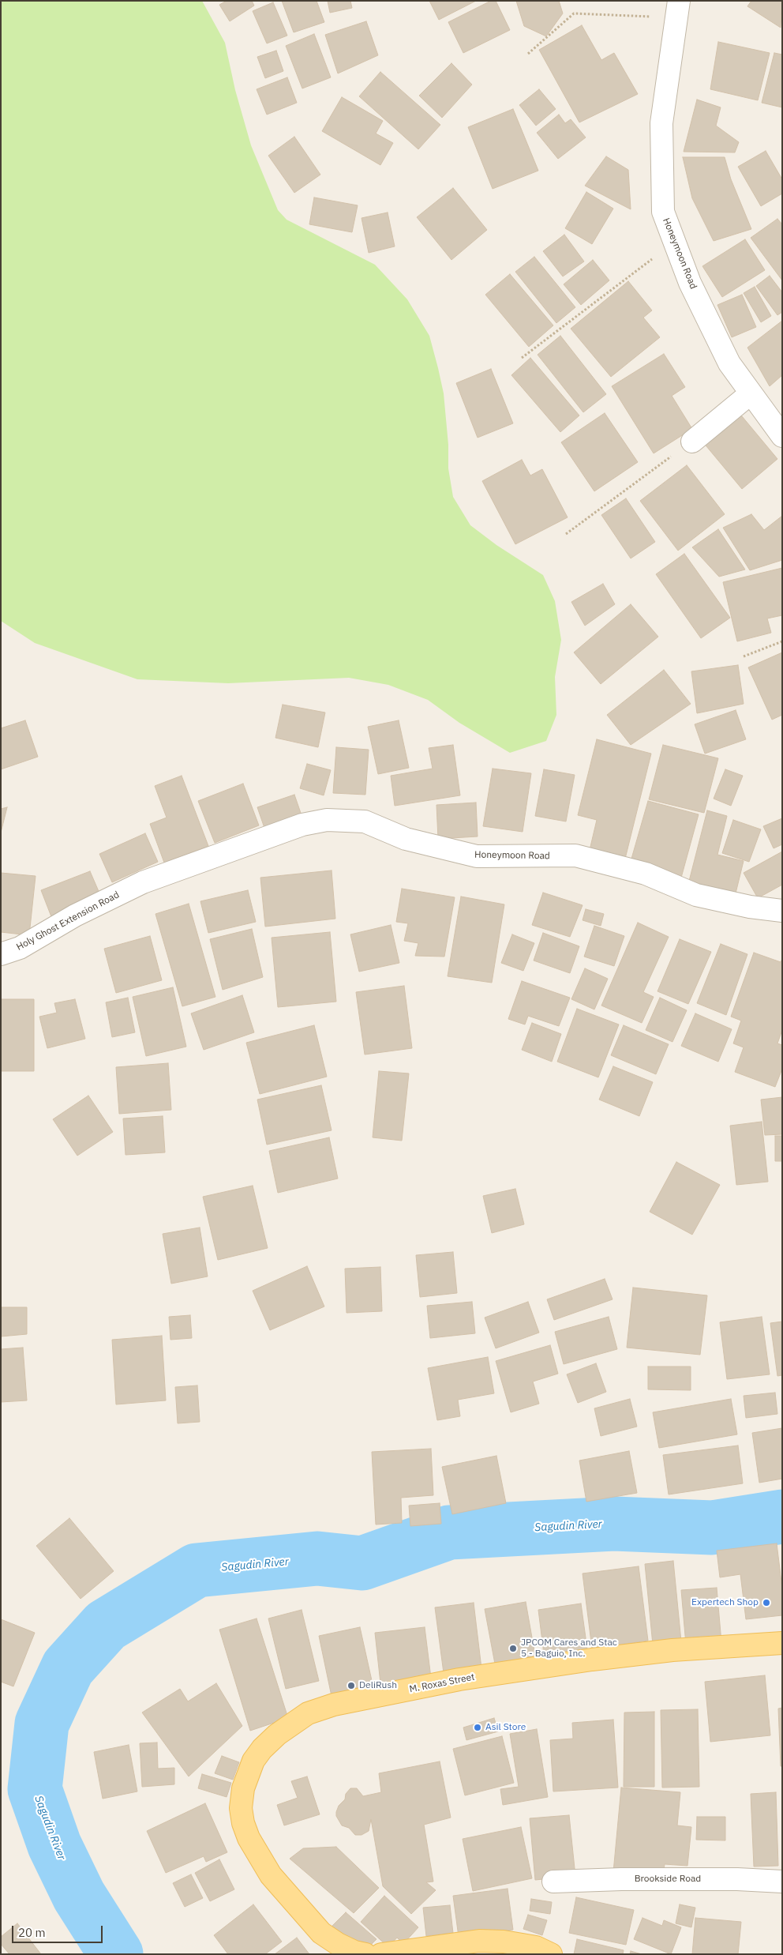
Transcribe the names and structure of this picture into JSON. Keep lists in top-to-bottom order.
{
  "streets": {
    "main road": ["M. Roxas Street"],
    "street": ["Honeymoon Road", "Holy Ghost Extension Road", "Brookside Road"]
  },
  "crossings": [
    ["Honeymoon Road", "Holy Ghost Extension Road"]
  ],
  "water": ["Sagudin River"],
  "places": [
    "Expertech Shop",
    "JPCOM Cares and Stac 5 - Baguio, Inc.",
    "DeliRush",
    "Asil Store"
  ],
  "scale_bar": "20 m"
}
